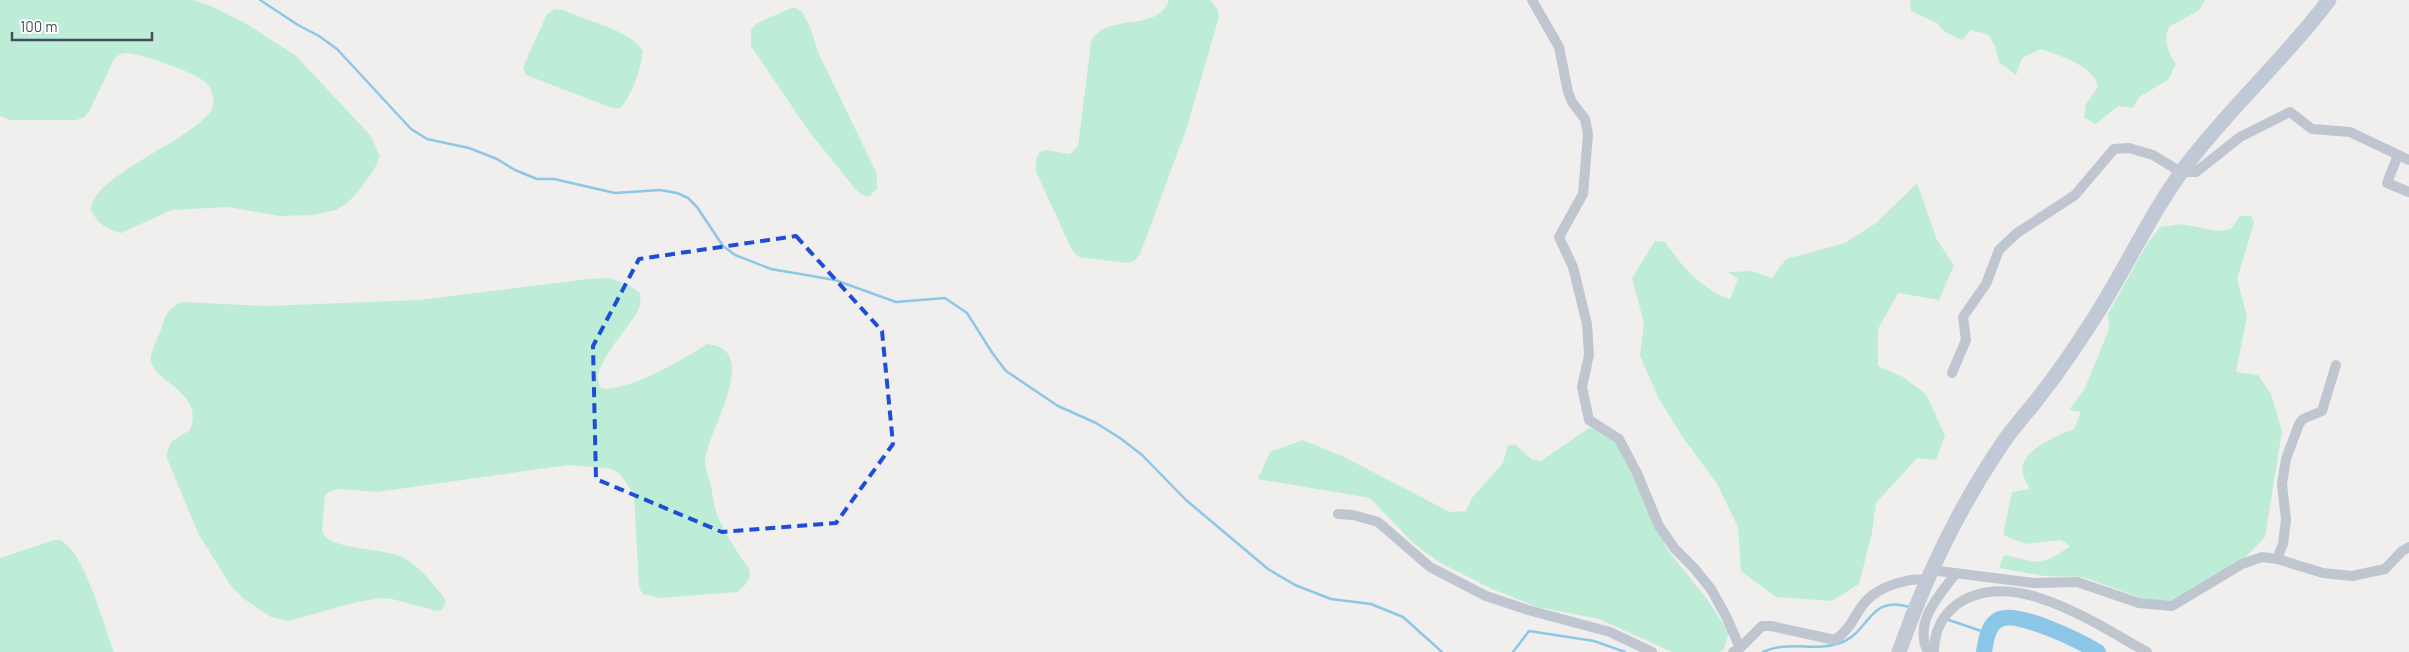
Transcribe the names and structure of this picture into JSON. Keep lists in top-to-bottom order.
{
  "scale_bar": "100 m"
}
